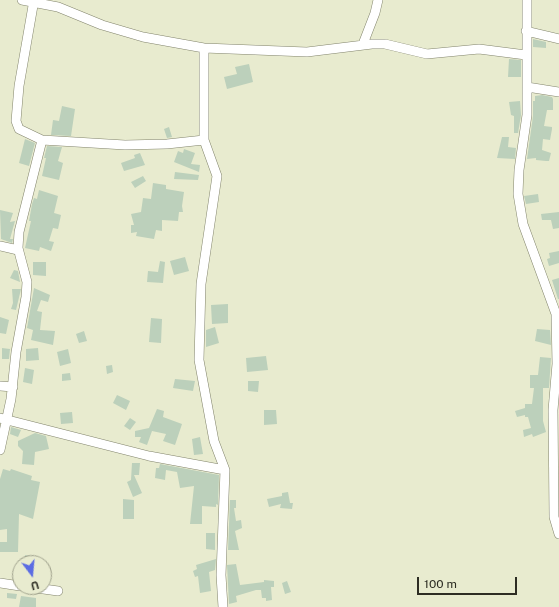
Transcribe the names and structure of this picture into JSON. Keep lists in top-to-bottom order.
{
  "scale_bar": "100 m",
  "north": "bottom"
}
